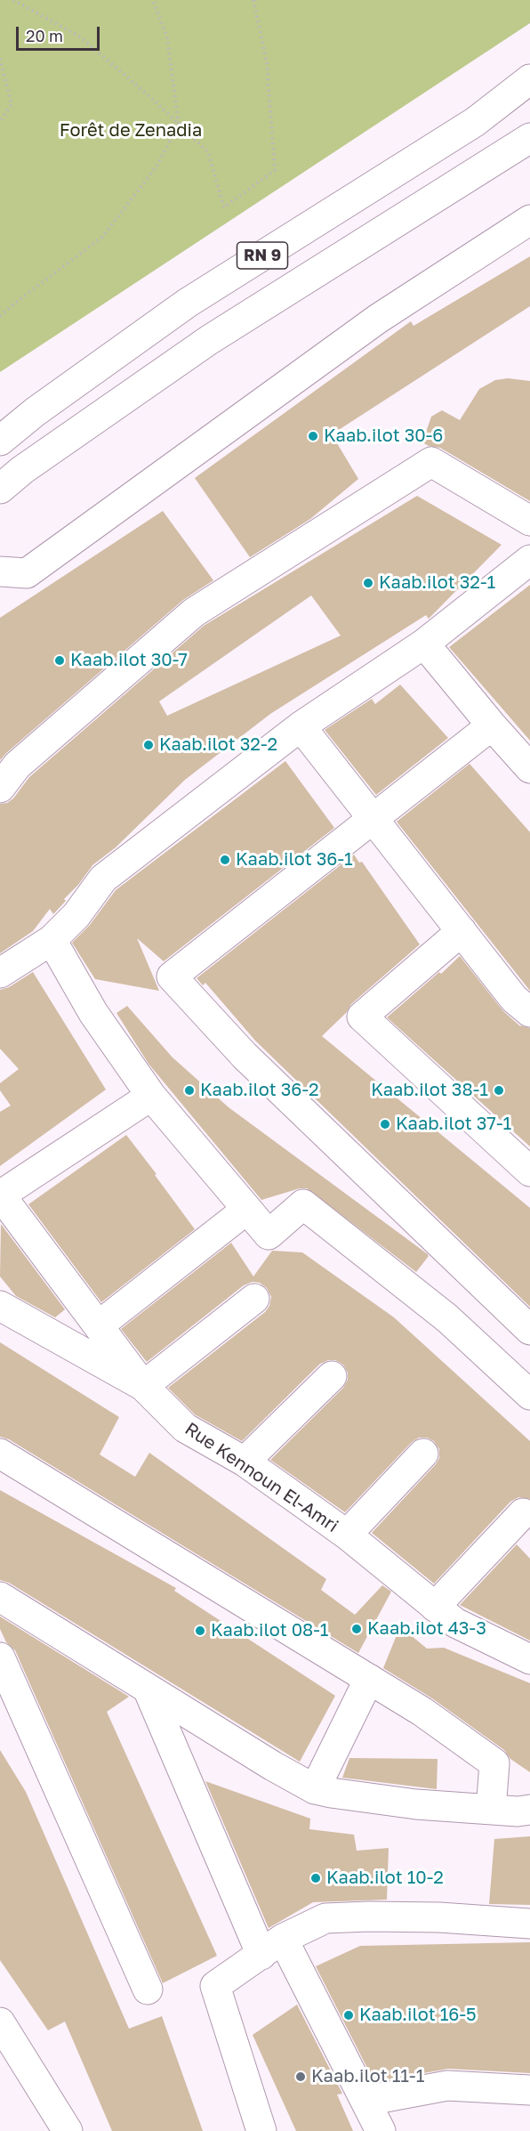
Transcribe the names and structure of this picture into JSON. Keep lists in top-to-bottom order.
{
  "streets": {
    "street": ["RN 9", "Rue Kennoun El-Amri"]
  },
  "parks": ["Forêt de Zenadia"],
  "places": [
    "Kaab.ilot 30-6",
    "Kaab.ilot 32-1",
    "Kaab.ilot 30-7",
    "Kaab.ilot 32-2",
    "Kaab.ilot 36-1",
    "Kaab.ilot 36-2",
    "Kaab.ilot 38-1",
    "Kaab.ilot 37-1",
    "Kaab.ilot 43-3",
    "Kaab.ilot 08-1",
    "Kaab.ilot 10-2",
    "Kaab.ilot 16-5",
    "Kaab.ilot 11-1"
  ],
  "scale_bar": "20 m"
}
